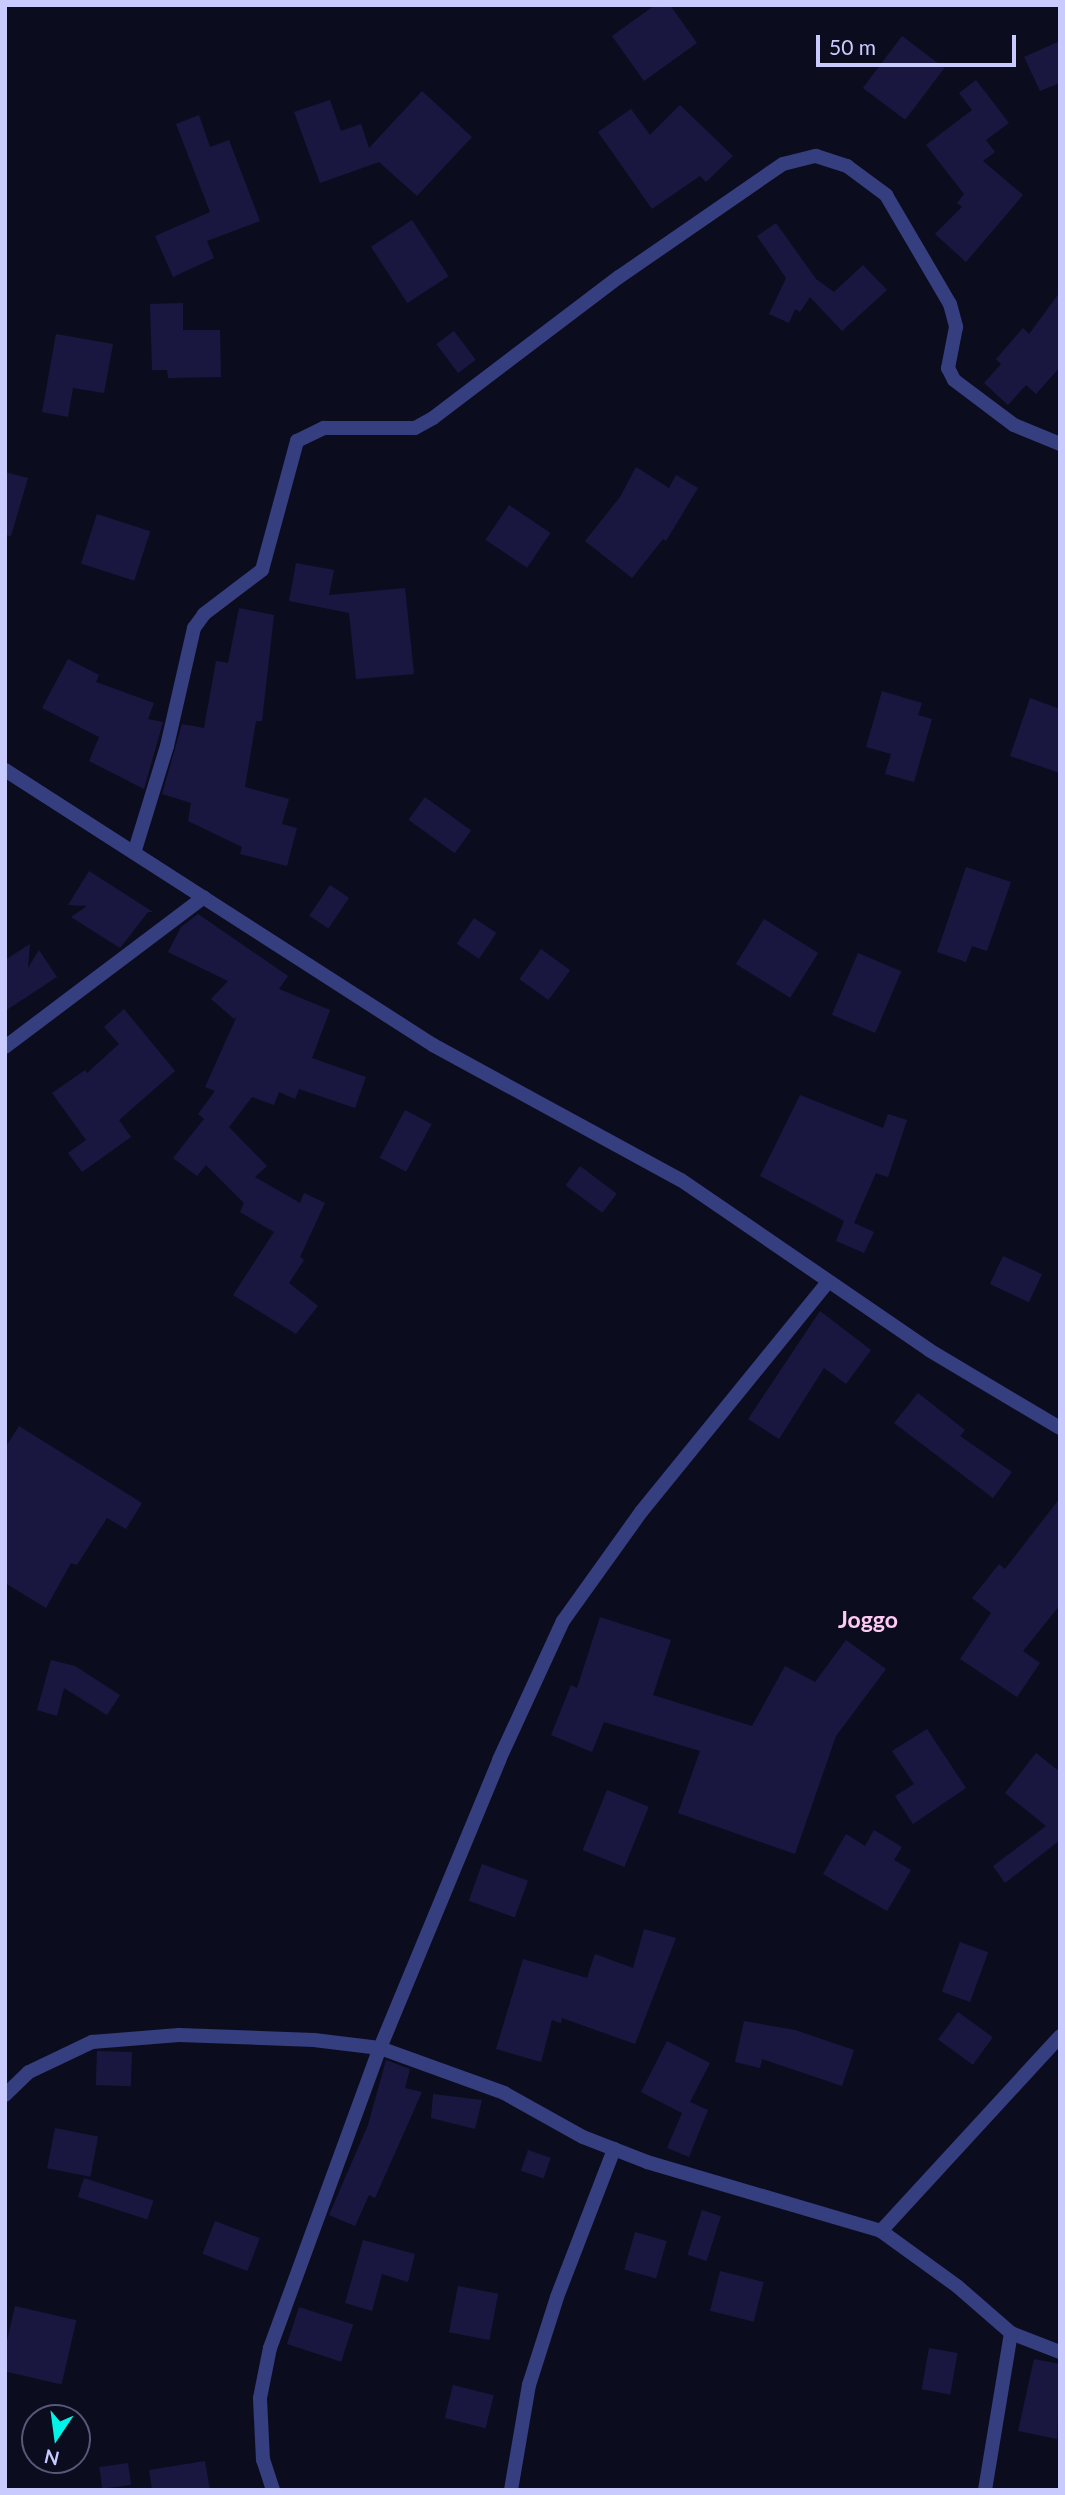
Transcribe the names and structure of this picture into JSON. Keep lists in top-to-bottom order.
{
  "districts": ["Joggo"],
  "scale_bar": "50 m",
  "north": "bottom"
}
